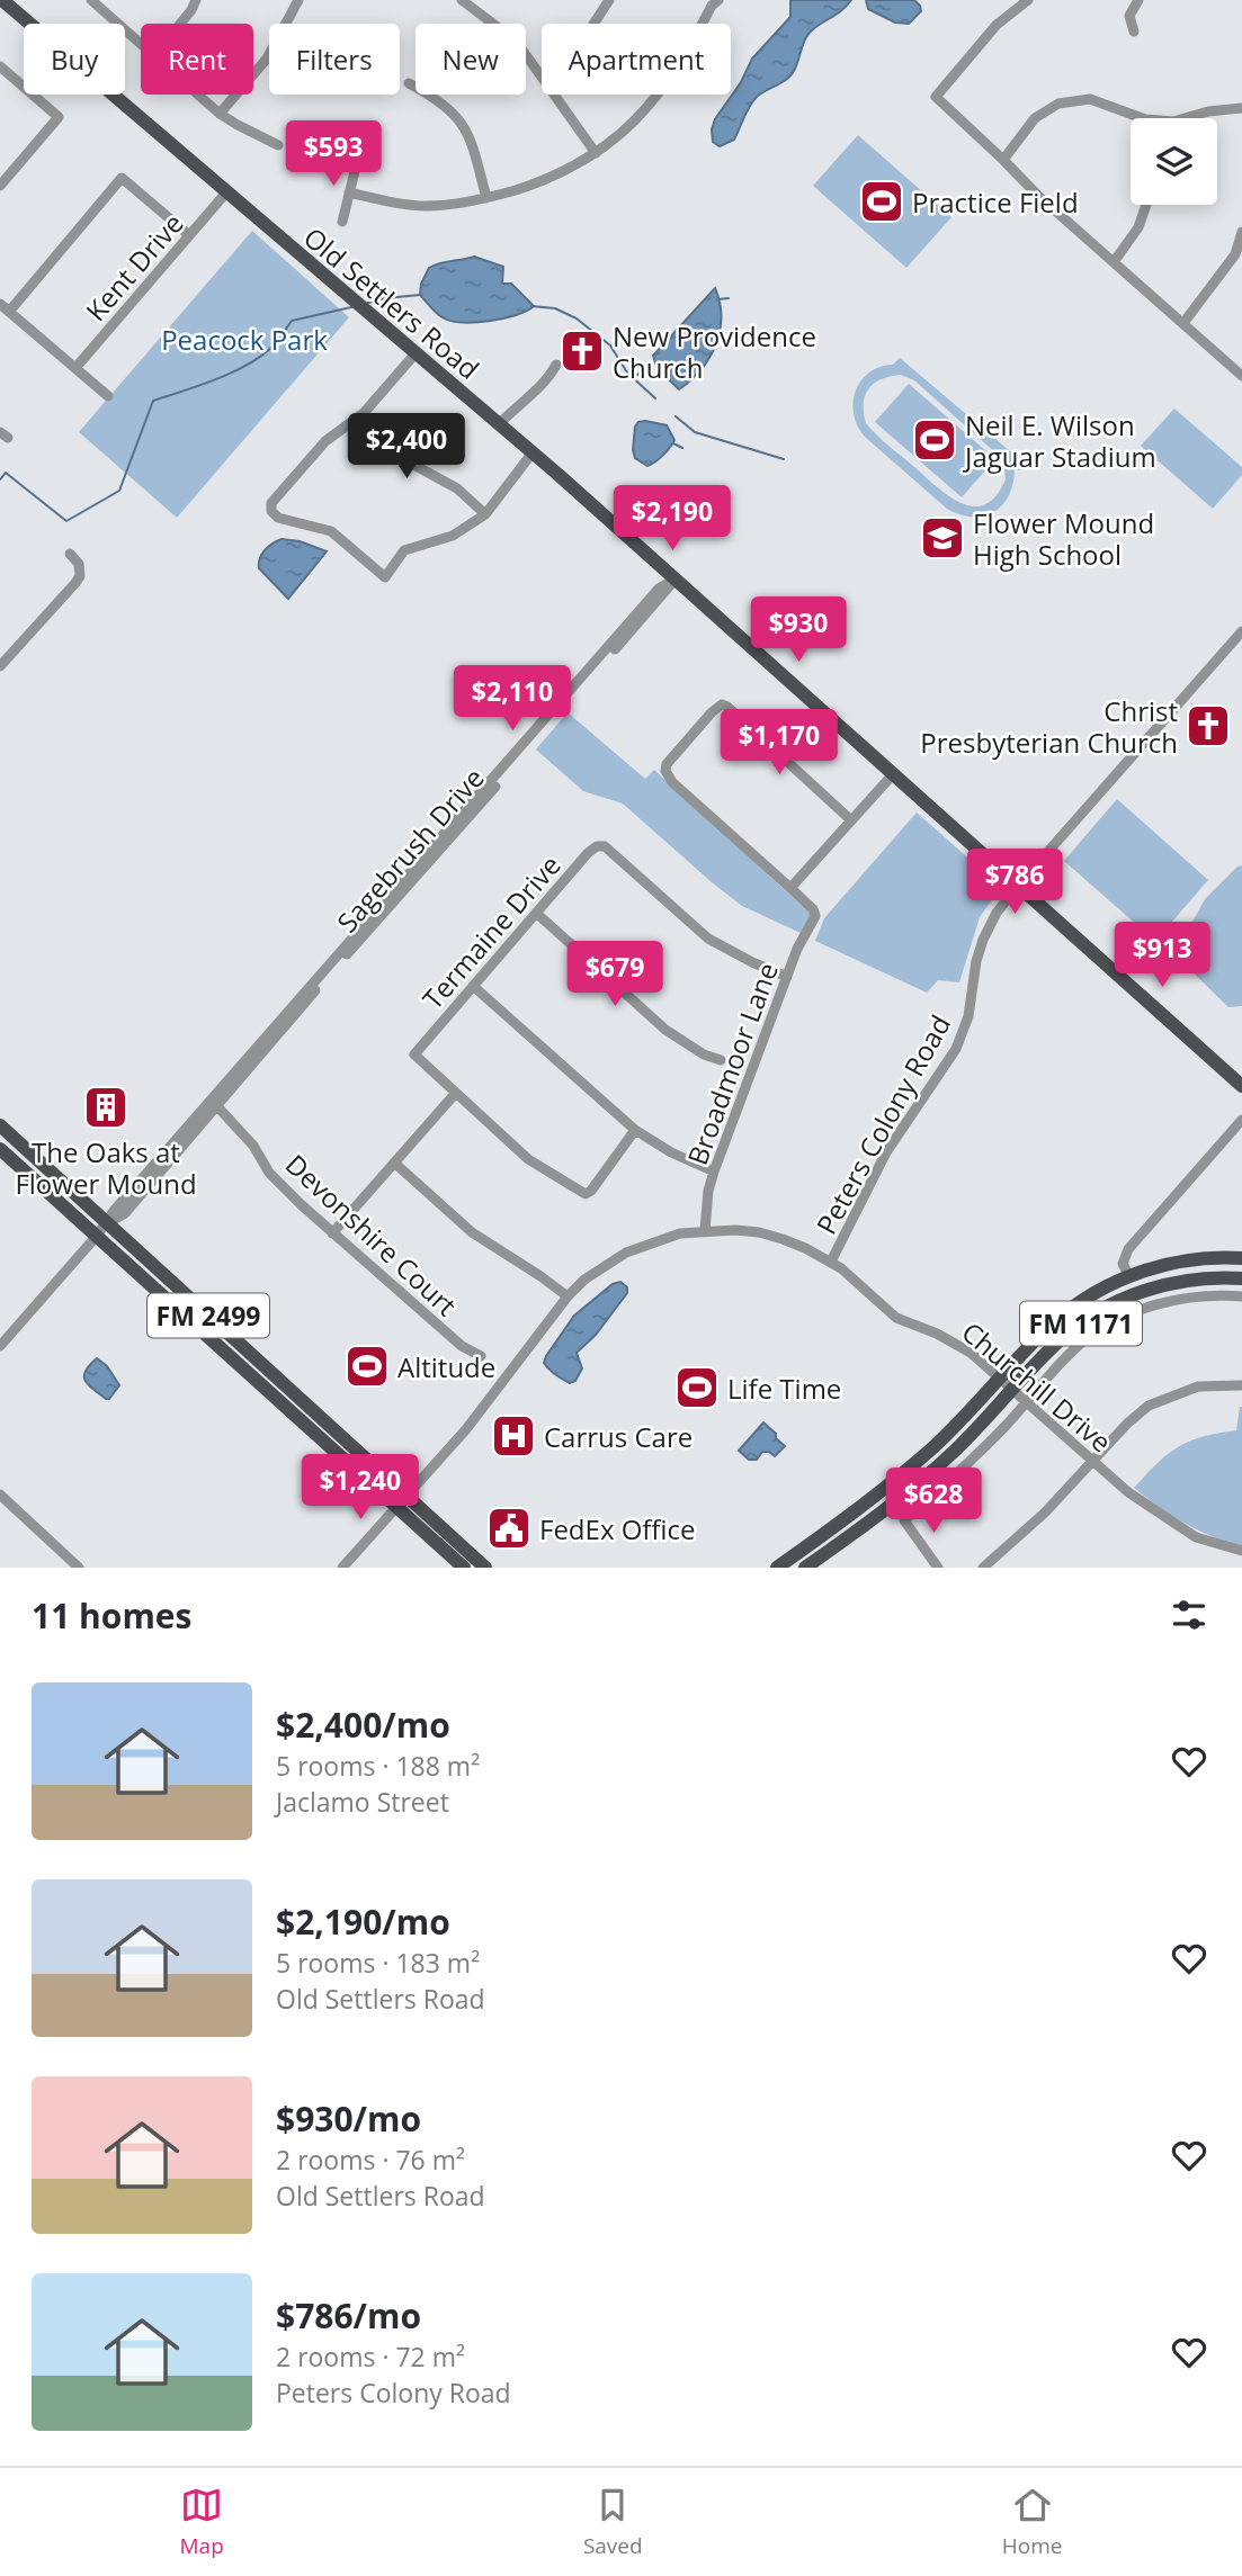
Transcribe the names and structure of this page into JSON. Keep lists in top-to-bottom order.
{
  "streets": {
    "main road": ["Old Settlers Road", "FM 2499", "FM 1171"],
    "street": [
      "Kent Drive",
      "Sagebrush Drive",
      "Termaine Drive",
      "Broadmoor Lane",
      "Peters Colony Road",
      "Devonshire Court",
      "Churchill Drive"
    ]
  },
  "crossings": [
    ["Kent Drive", "Old Settlers Road"],
    ["Old Settlers Road", "Sagebrush Drive"],
    ["Old Settlers Road", "Peters Colony Road"],
    ["Sagebrush Drive", "Devonshire Court"],
    ["Sagebrush Drive", "FM 2499"],
    ["Termaine Drive", "Broadmoor Lane"],
    ["Broadmoor Lane", "Churchill Drive"],
    ["Peters Colony Road", "Churchill Drive"],
    ["FM 2499", "Churchill Drive"],
    ["FM 1171", "Churchill Drive"]
  ],
  "parks": ["Peacock Park"],
  "places": {
    "sports": [
      "Practice Field",
      "Neil E. Wilson Jaguar Stadium",
      "Altitude",
      "Life Time"
    ],
    "church": ["New Providence Church", "Christ Presbyterian Church"],
    "school or university": ["Flower Mound High School"],
    "building": ["The Oaks at Flower Mound"],
    "hospital": ["Carrus Care"],
    "public building": ["FedEx Office"]
  },
  "page": {
    "chip": [
      "Buy",
      "Rent",
      "Filters",
      "New",
      "Apartment"
    ],
    "price": [
      "$593",
      "$2,400",
      "$2,190",
      "$930",
      "$2,110",
      "$1,170",
      "$786",
      "$913",
      "$679",
      "$1,240",
      "$628"
    ],
    "heading": "11 homes",
    "list": [
      {
        "name": "$2,400/mo",
        "note": "5 rooms · 188 m² · Jaclamo Street"
      },
      {
        "name": "$2,190/mo",
        "note": "5 rooms · 183 m² · Old Settlers Road"
      },
      {
        "name": "$930/mo",
        "note": "2 rooms · 76 m² · Old Settlers Road"
      },
      {
        "name": "$786/mo",
        "note": "2 rooms · 72 m² · Peters Colony Road"
      }
    ],
    "tabs": ["Map", "Saved", "Home"]
  }
}
